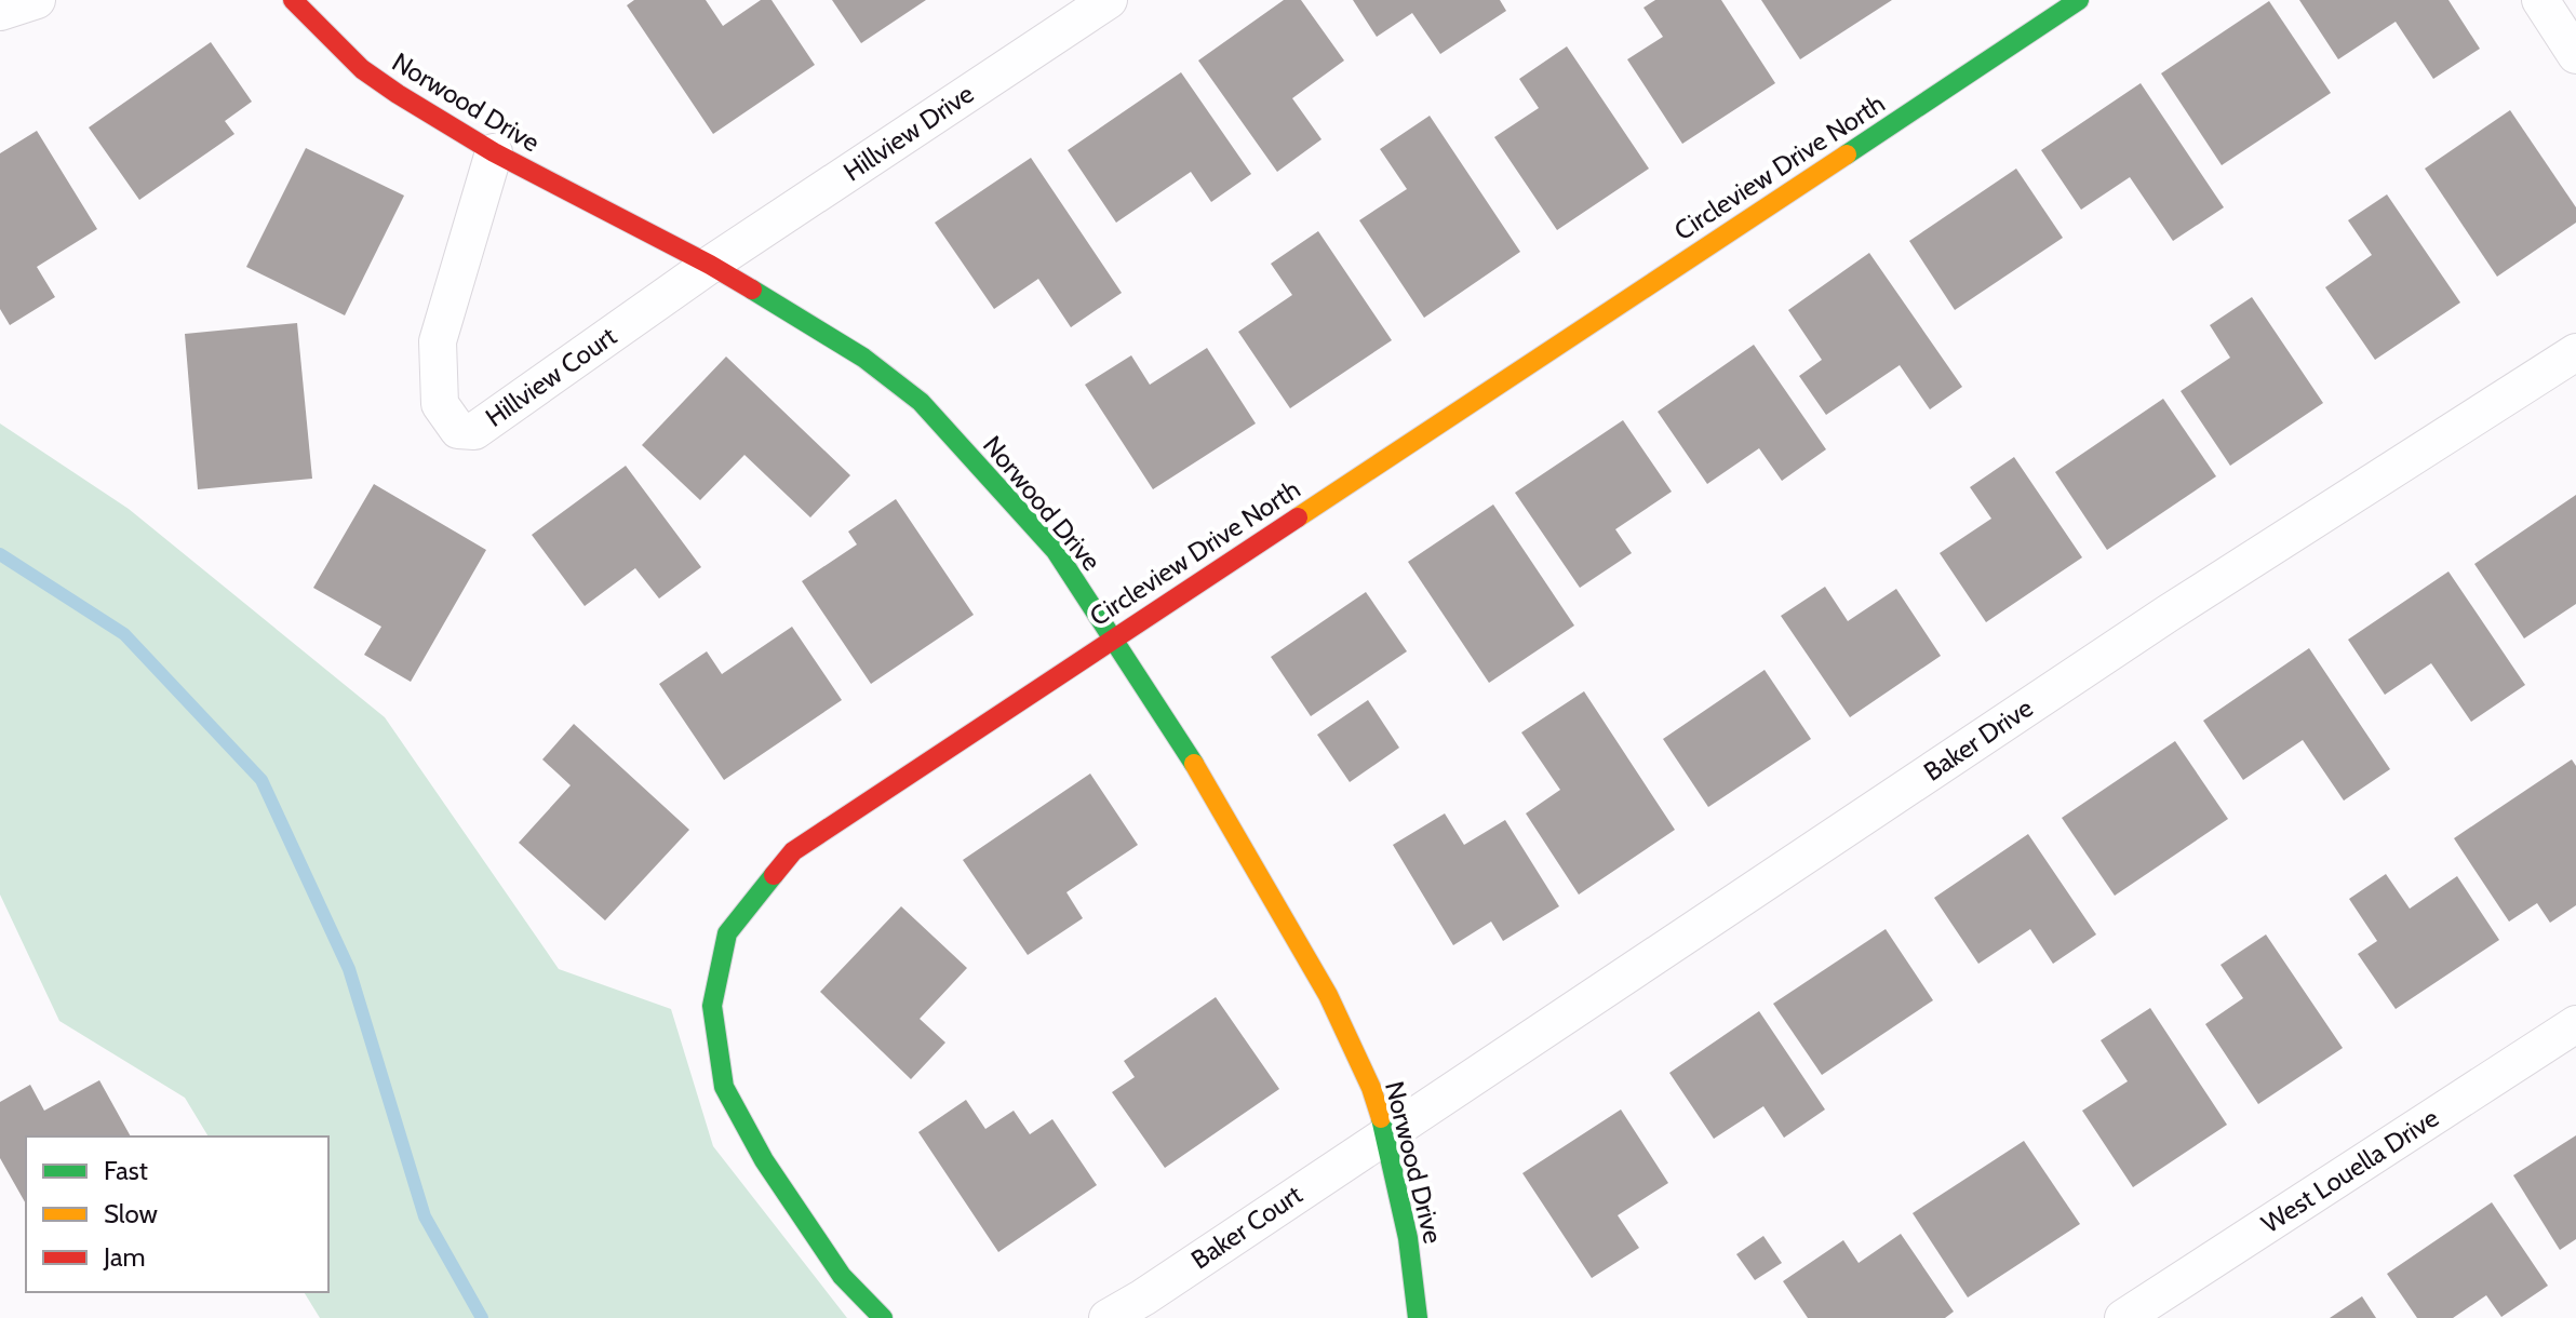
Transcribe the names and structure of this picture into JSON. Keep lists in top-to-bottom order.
{
  "streets": {
    "street": [
      "Norwood Drive",
      "Hillview Drive",
      "Circleview Drive North",
      "Hillview Court",
      "Baker Drive",
      "West Louella Drive",
      "Baker Court"
    ]
  },
  "crossings": [
    ["Norwood Drive", "Hillview Drive"],
    ["Norwood Drive", "Circleview Drive North"],
    ["Norwood Drive", "Hillview Court"],
    ["Norwood Drive", "Baker Drive"],
    ["Norwood Drive", "Baker Court"],
    ["Hillview Drive", "Hillview Court"],
    ["Baker Drive", "Baker Court"]
  ],
  "legend": ["Fast", "Slow", "Jam"]
}
